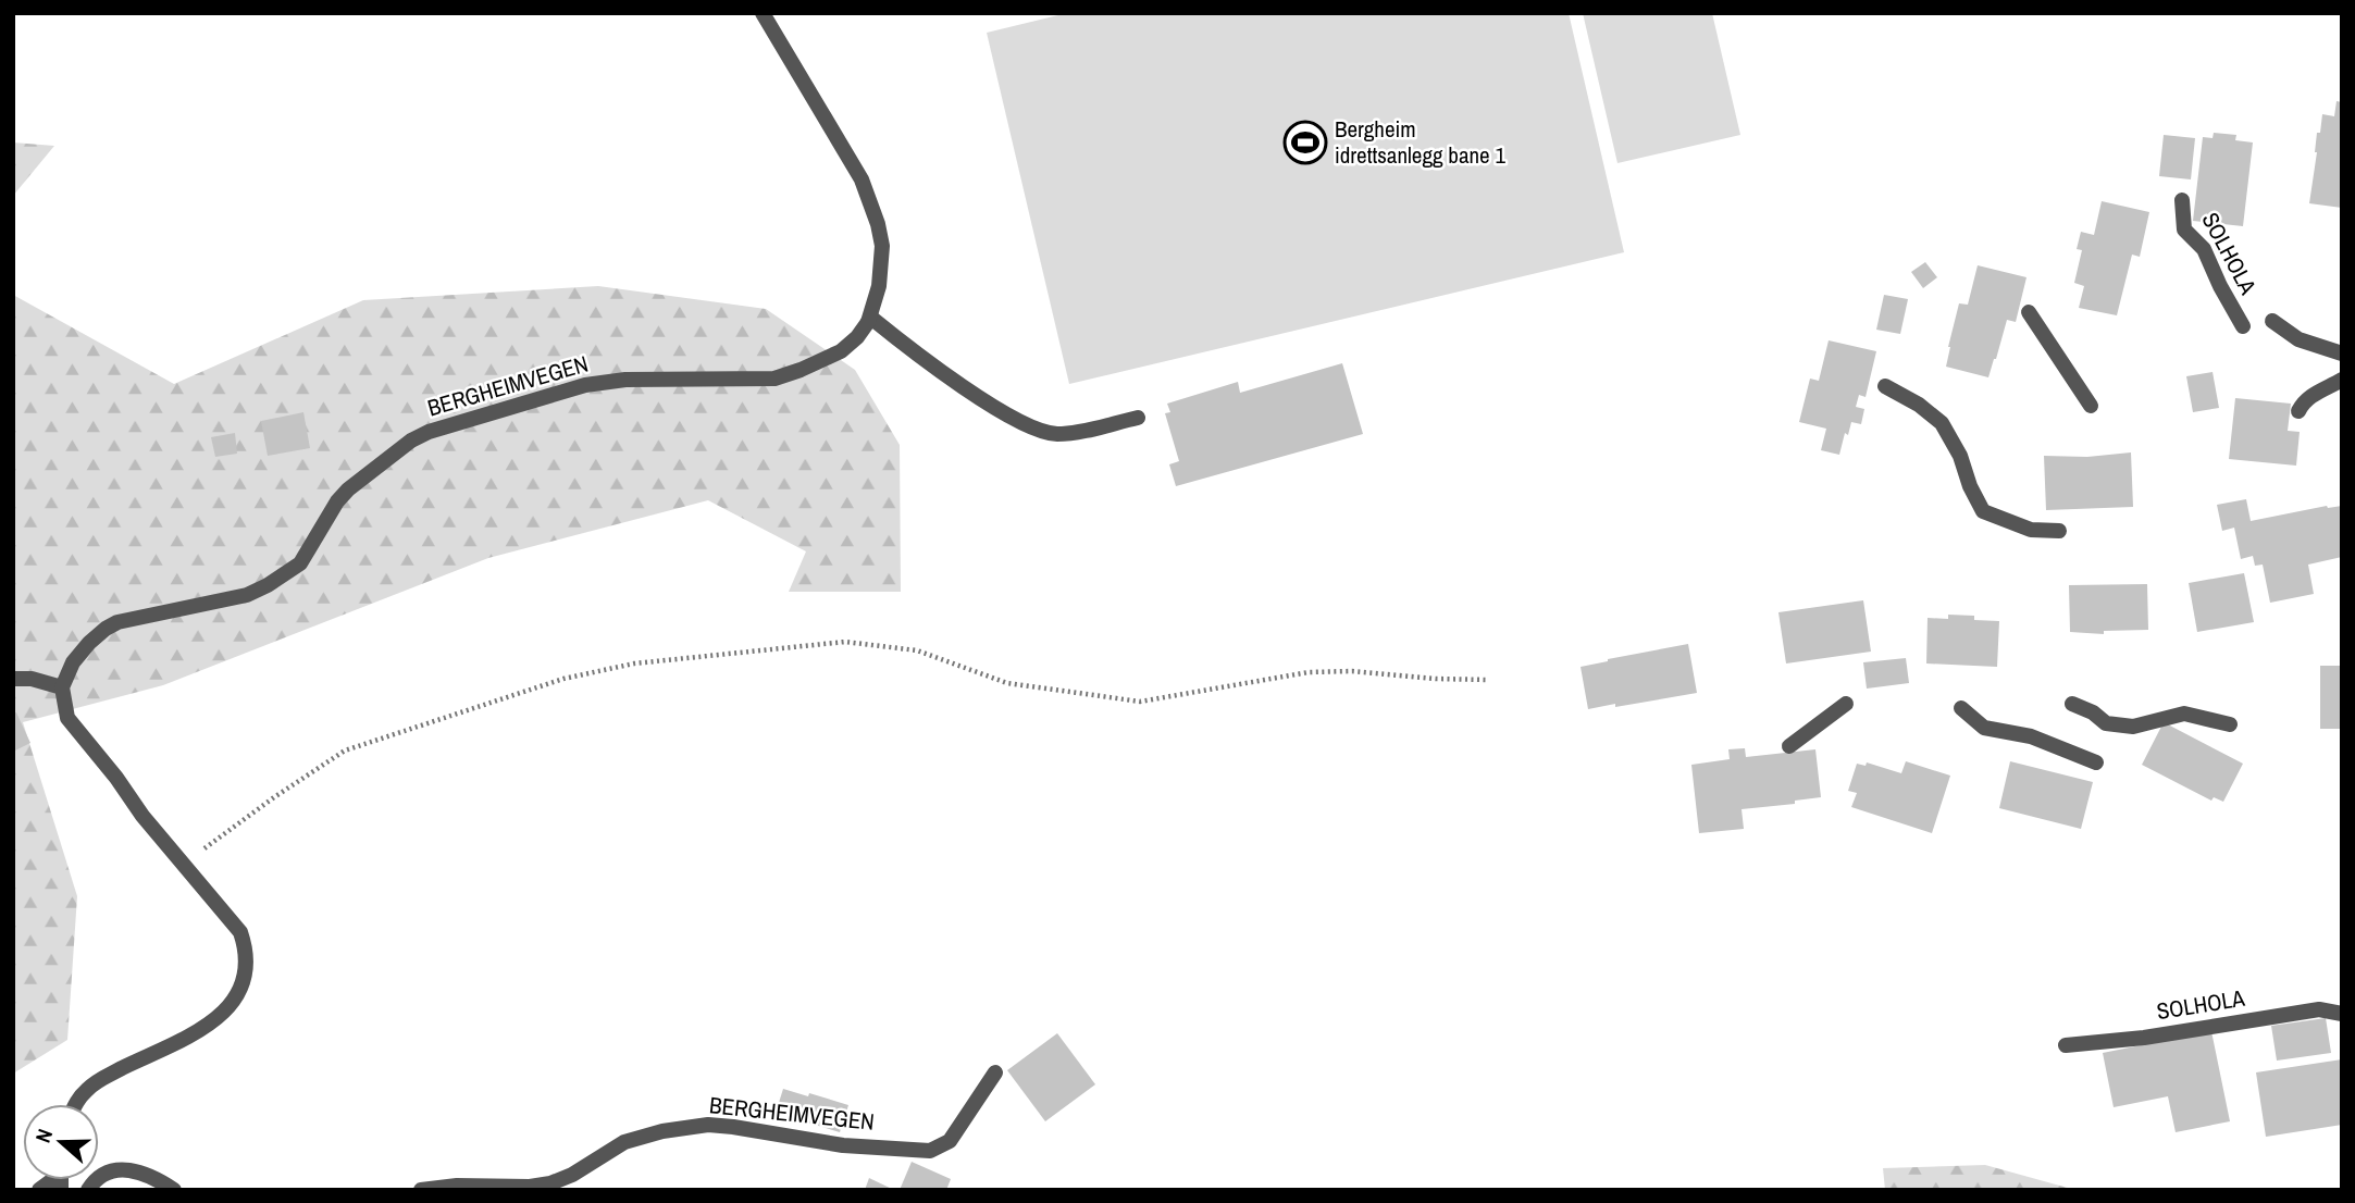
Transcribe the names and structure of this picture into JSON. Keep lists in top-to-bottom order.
{
  "streets": {
    "street": ["SOLHOLA", "BERGHEIMVEGEN"]
  },
  "places": {
    "sports": ["Bergheim idrettsanlegg bane 1"]
  },
  "north": "left"
}
